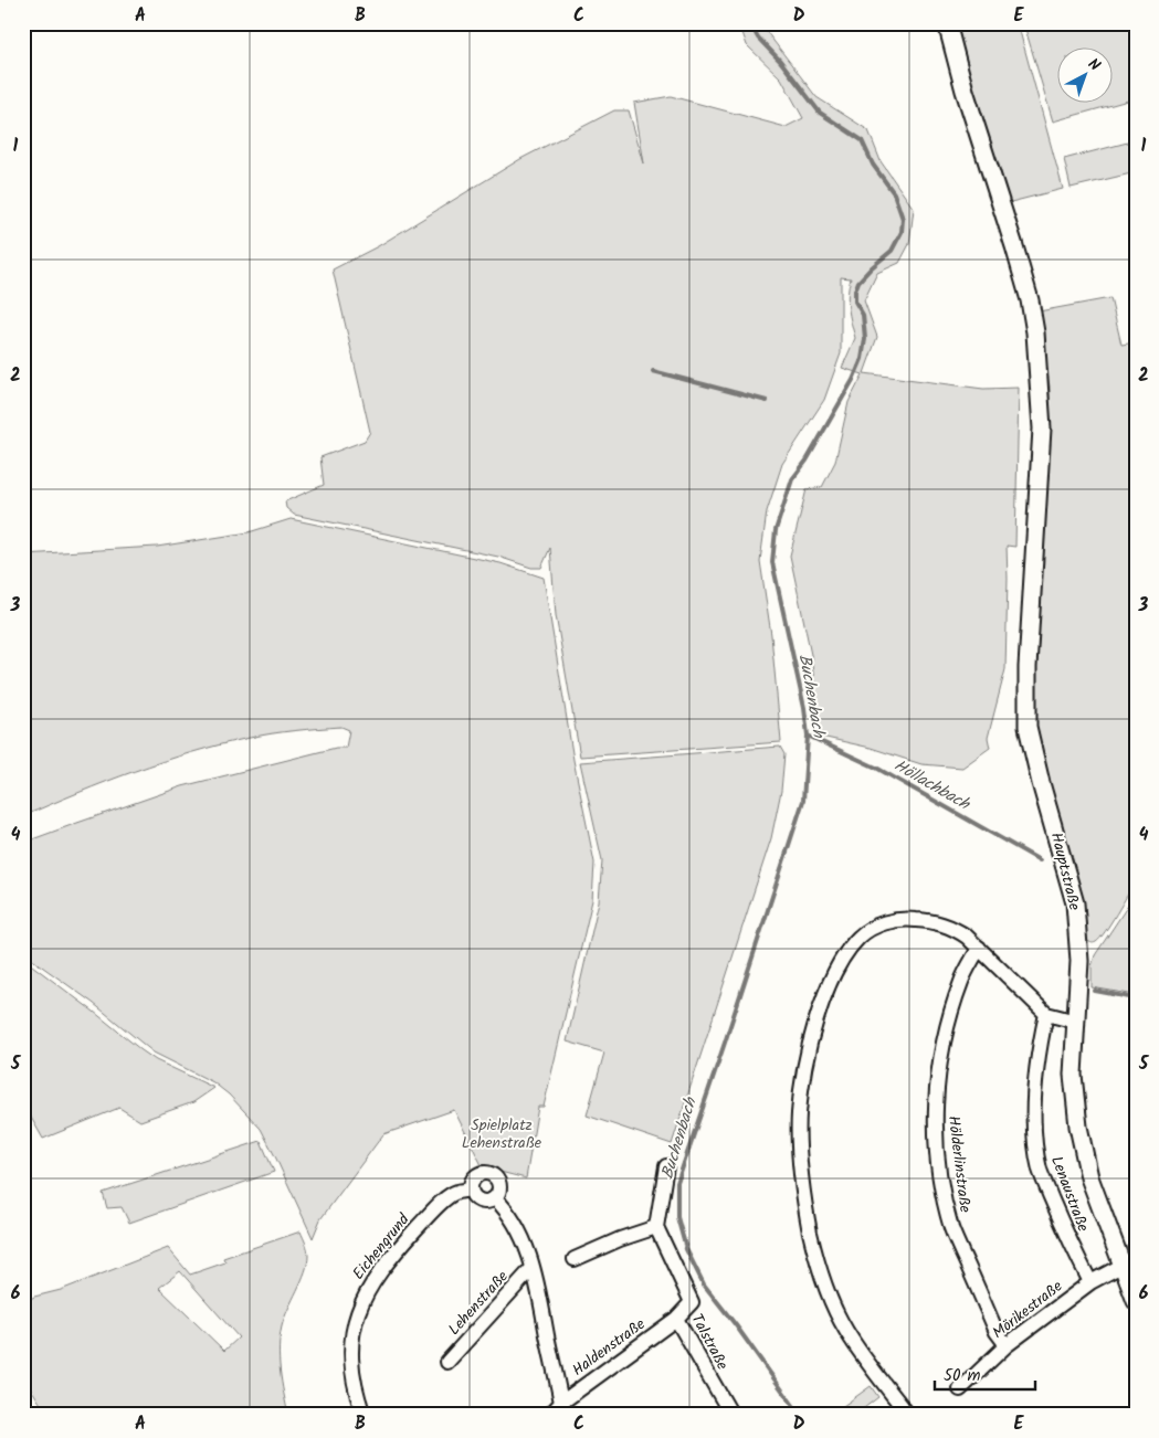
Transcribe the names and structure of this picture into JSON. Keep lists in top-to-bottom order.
{
  "streets": {
    "street": [
      "Hauptstraße",
      "Hölderlinstraße",
      "Lenaustraße",
      "Eichengrund",
      "Lehenstraße",
      "Mörikestraße",
      "Talstraße",
      "Haldenstraße"
    ]
  },
  "crossings": [
    ["Hauptstraße", "Mörikestraße"],
    ["Hölderlinstraße", "Mörikestraße"],
    ["Lenaustraße", "Mörikestraße"],
    ["Talstraße", "Haldenstraße"]
  ],
  "water": ["Buchenbach", "Höllachbach"],
  "parks": ["Spielplatz Lehenstraße"],
  "scale_bar": "50 m",
  "north": "top right",
  "grid": {
    "columns": [
      "A",
      "B",
      "C",
      "D",
      "E"
    ],
    "rows": [
      "1",
      "2",
      "3",
      "4",
      "5",
      "6"
    ]
  }
}
